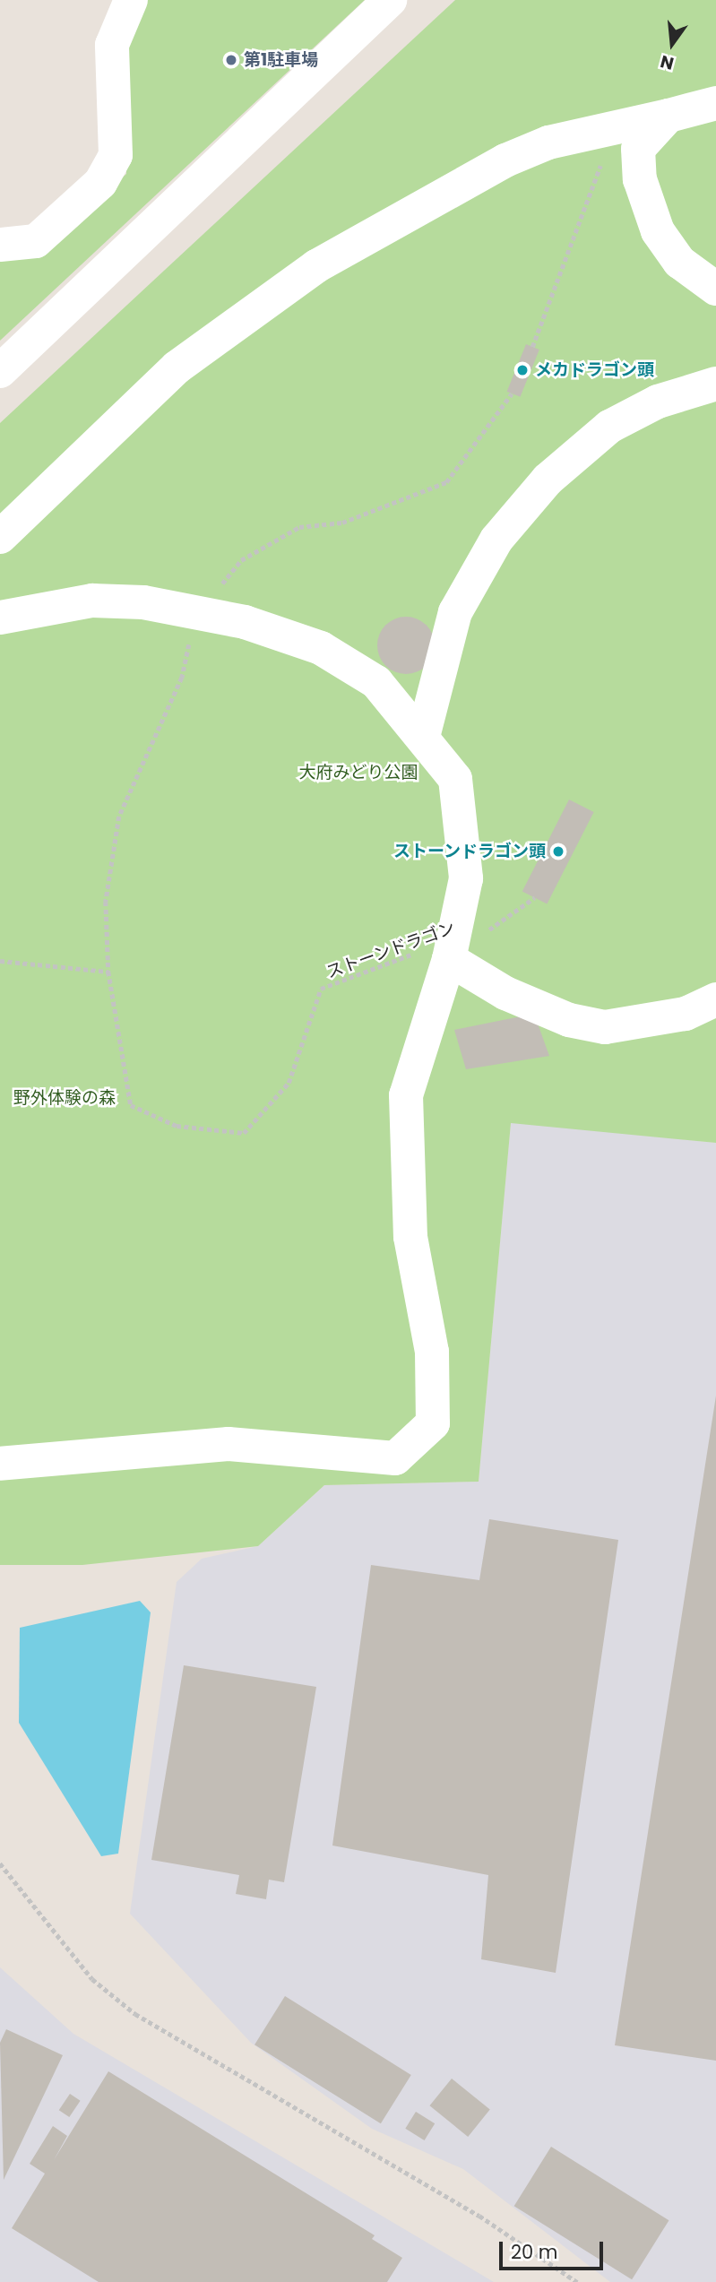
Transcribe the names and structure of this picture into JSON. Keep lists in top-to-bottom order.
{
  "streets": {
    "path": ["ストーンドラゴン"]
  },
  "parks": ["大府みどり公園", "野外体験の森"],
  "places": ["第1駐車場", "メカドラゴン頭", "ストーンドラゴン頭"],
  "scale_bar": "20 m",
  "north": "bottom"
}
